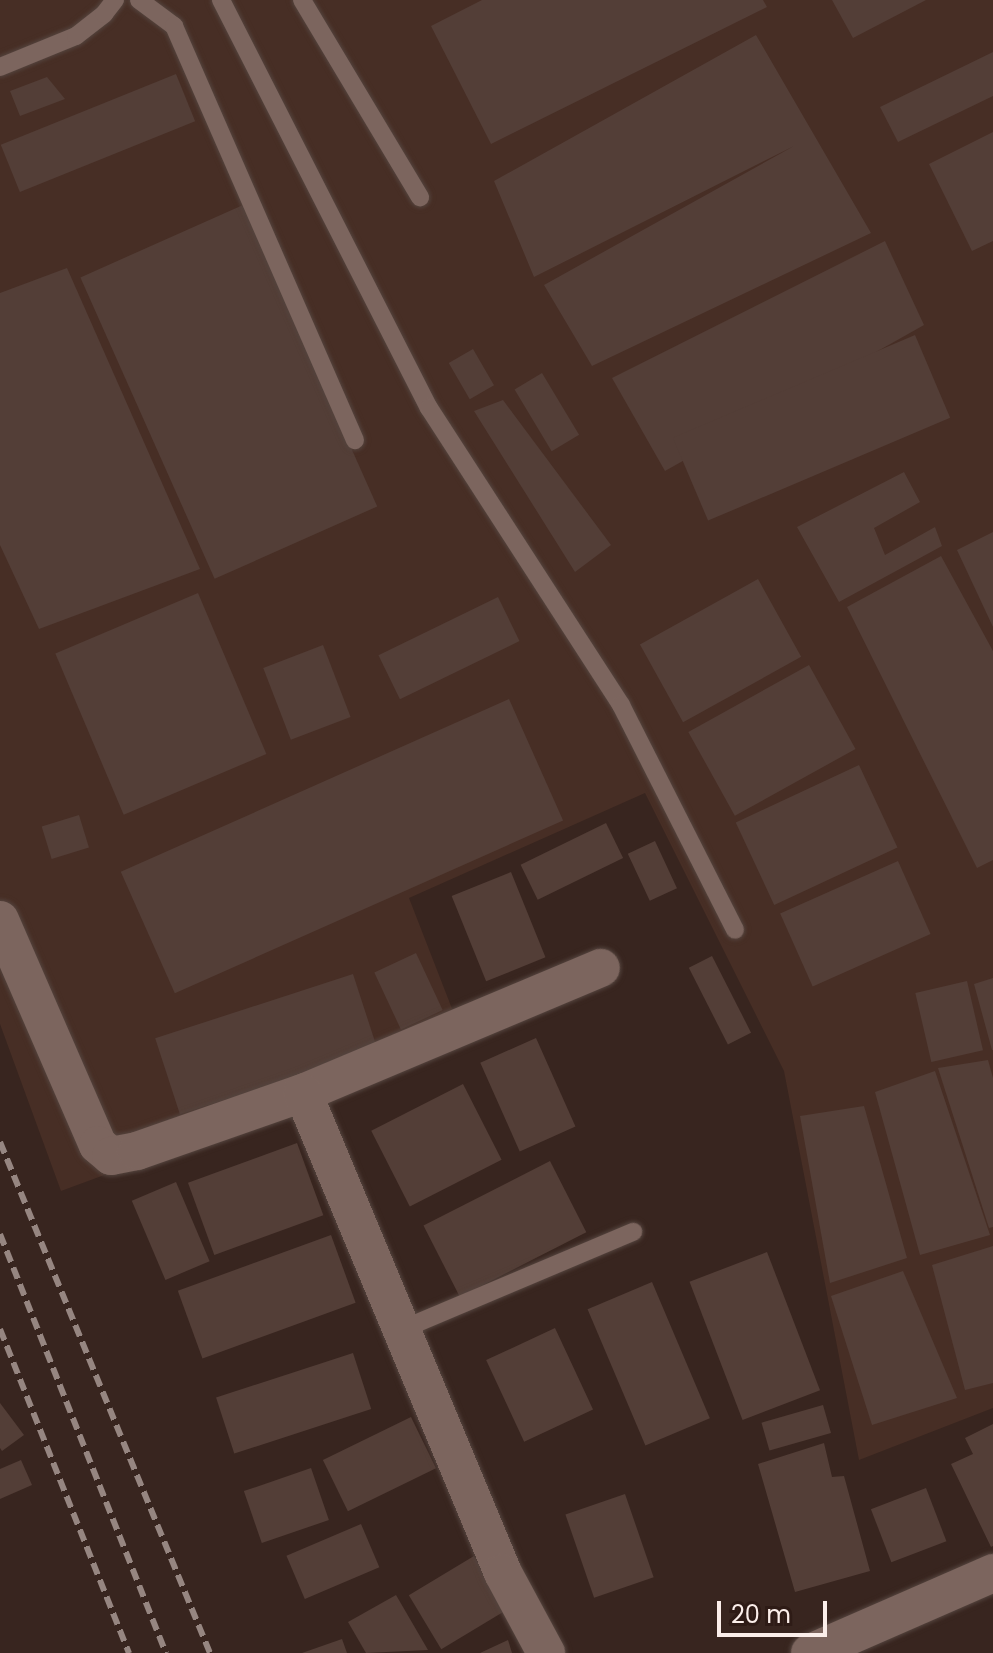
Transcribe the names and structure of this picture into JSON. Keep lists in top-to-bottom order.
{
  "scale_bar": "20 m"
}
